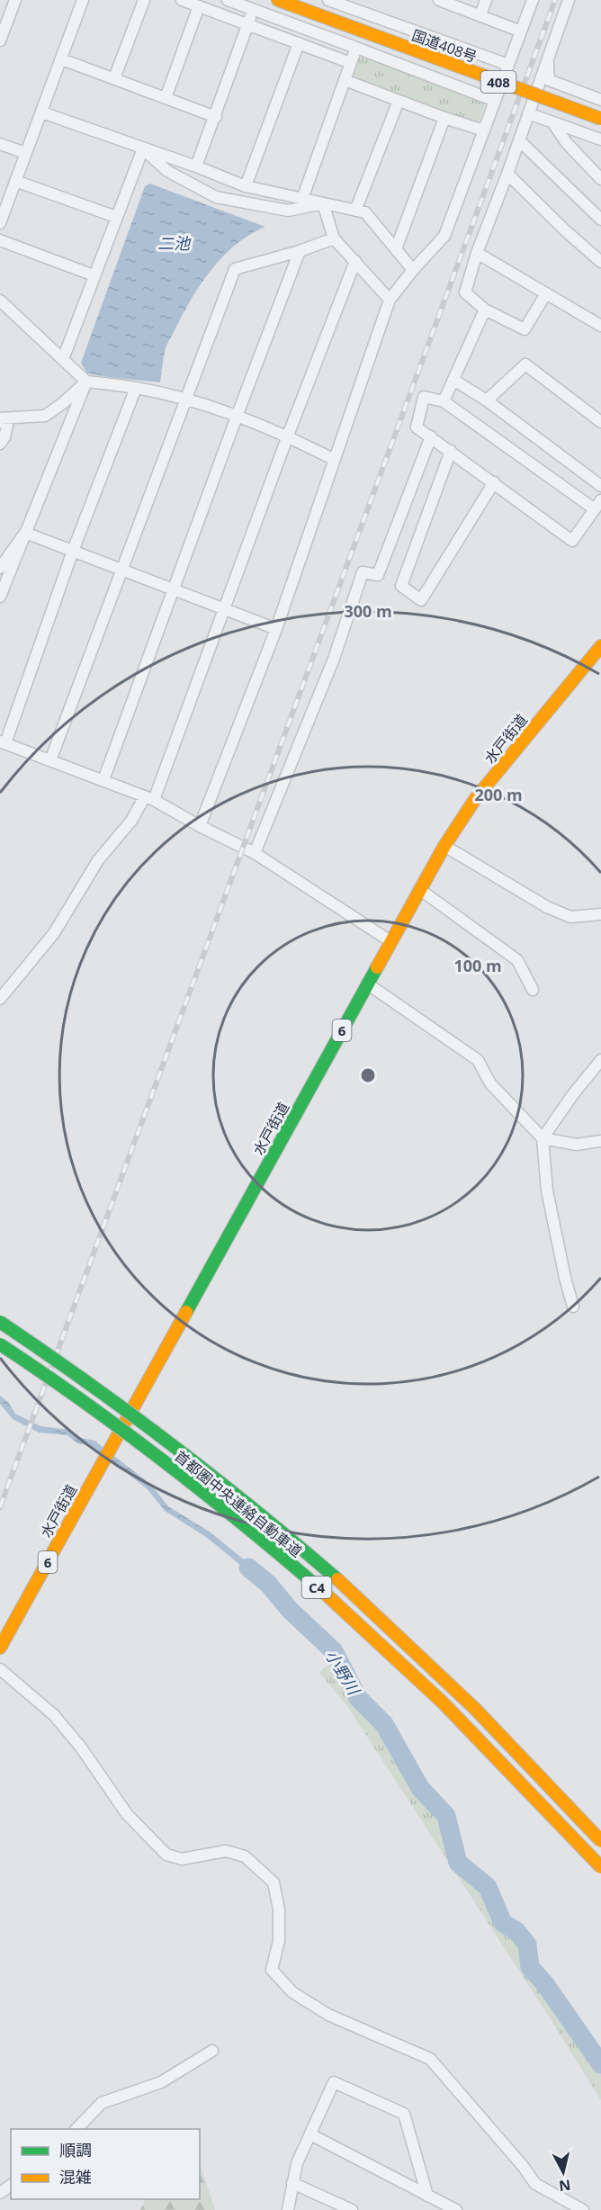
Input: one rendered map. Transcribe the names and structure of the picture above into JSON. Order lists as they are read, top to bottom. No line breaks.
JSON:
{"streets":{"highway":["国道408号","408","水戸街道","6","首都圏中央連絡自動車道","C4"]},"water":["二池","小野川"],"legend":["順調","混雑"],"north":"bottom","rings":["300 m","200 m","100 m"]}
